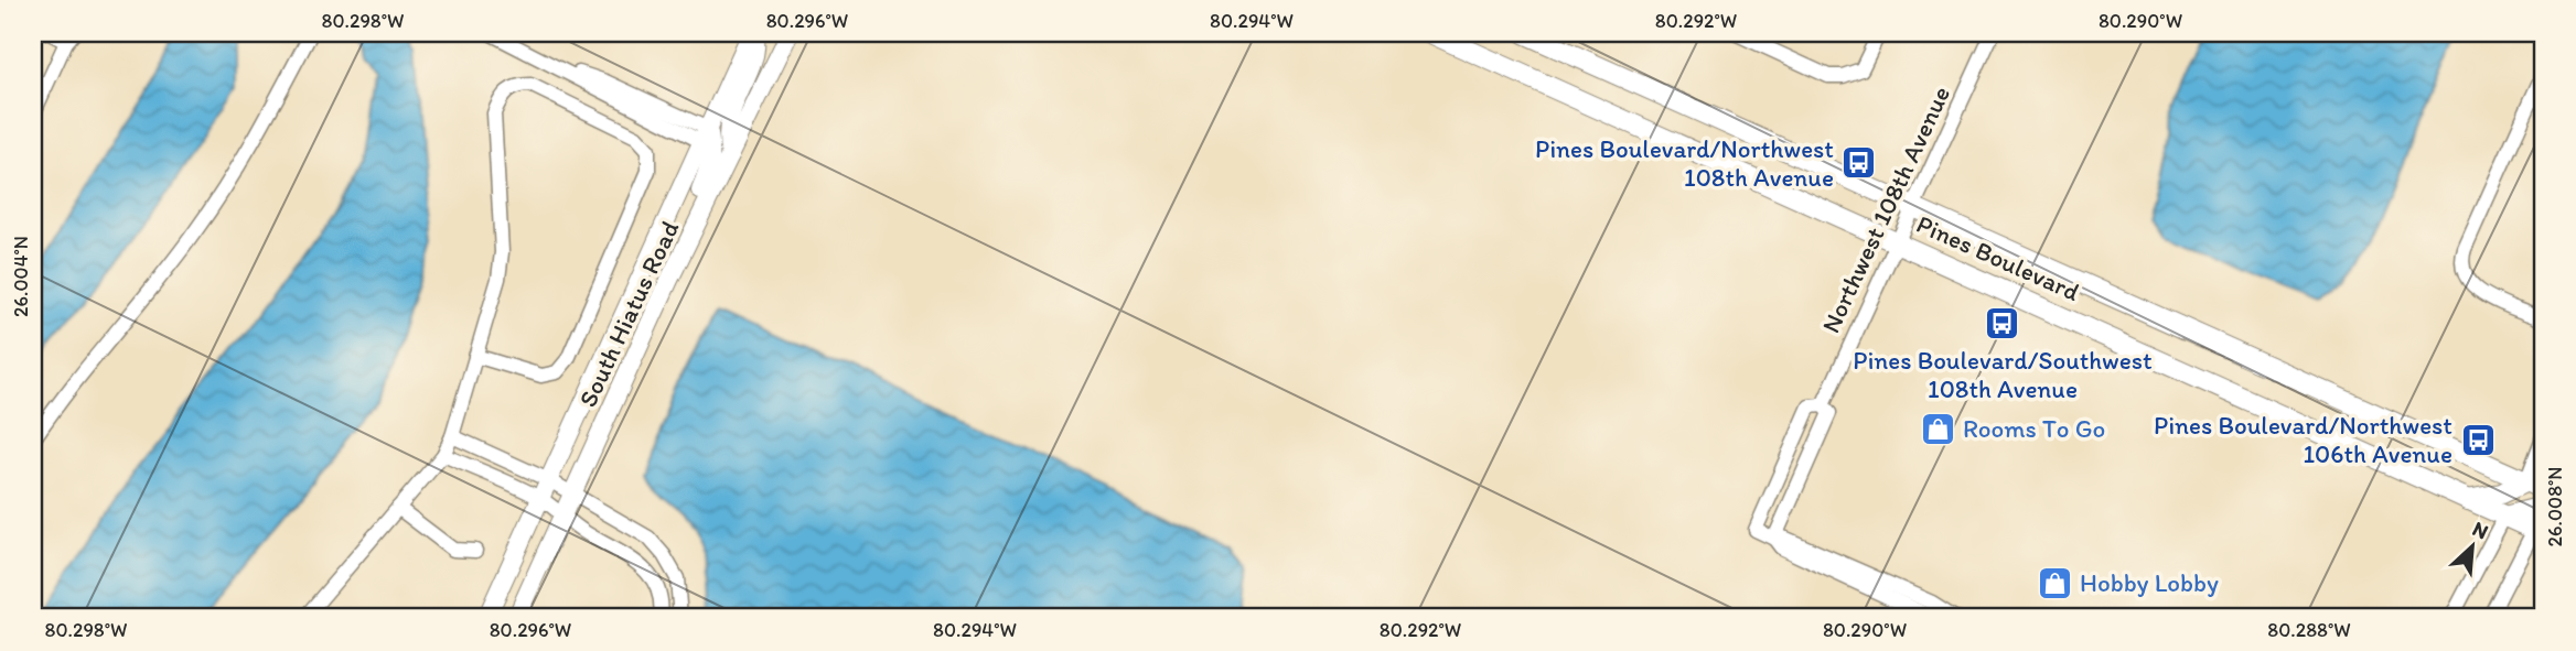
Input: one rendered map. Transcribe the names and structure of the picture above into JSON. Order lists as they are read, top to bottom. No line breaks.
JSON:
{"streets":{"highway":["Pines Boulevard"],"main road":["South Hiatus Road"],"street":["Northwest 108th Avenue"]},"crossings":[["Northwest 108th Avenue","Pines Boulevard"]],"places":{"bus stop":["Pines Boulevard/Northwest 108th Avenue","Pines Boulevard/Southwest 108th Avenue","Pines Boulevard/Northwest 106th Avenue"],"shop":["Rooms To Go","Hobby Lobby"]},"north":"top right","coordinates":["80.298°W","80.296°W","80.294°W","80.292°W","80.290°W","26.004°N","26.008°N","80.288°W"]}
